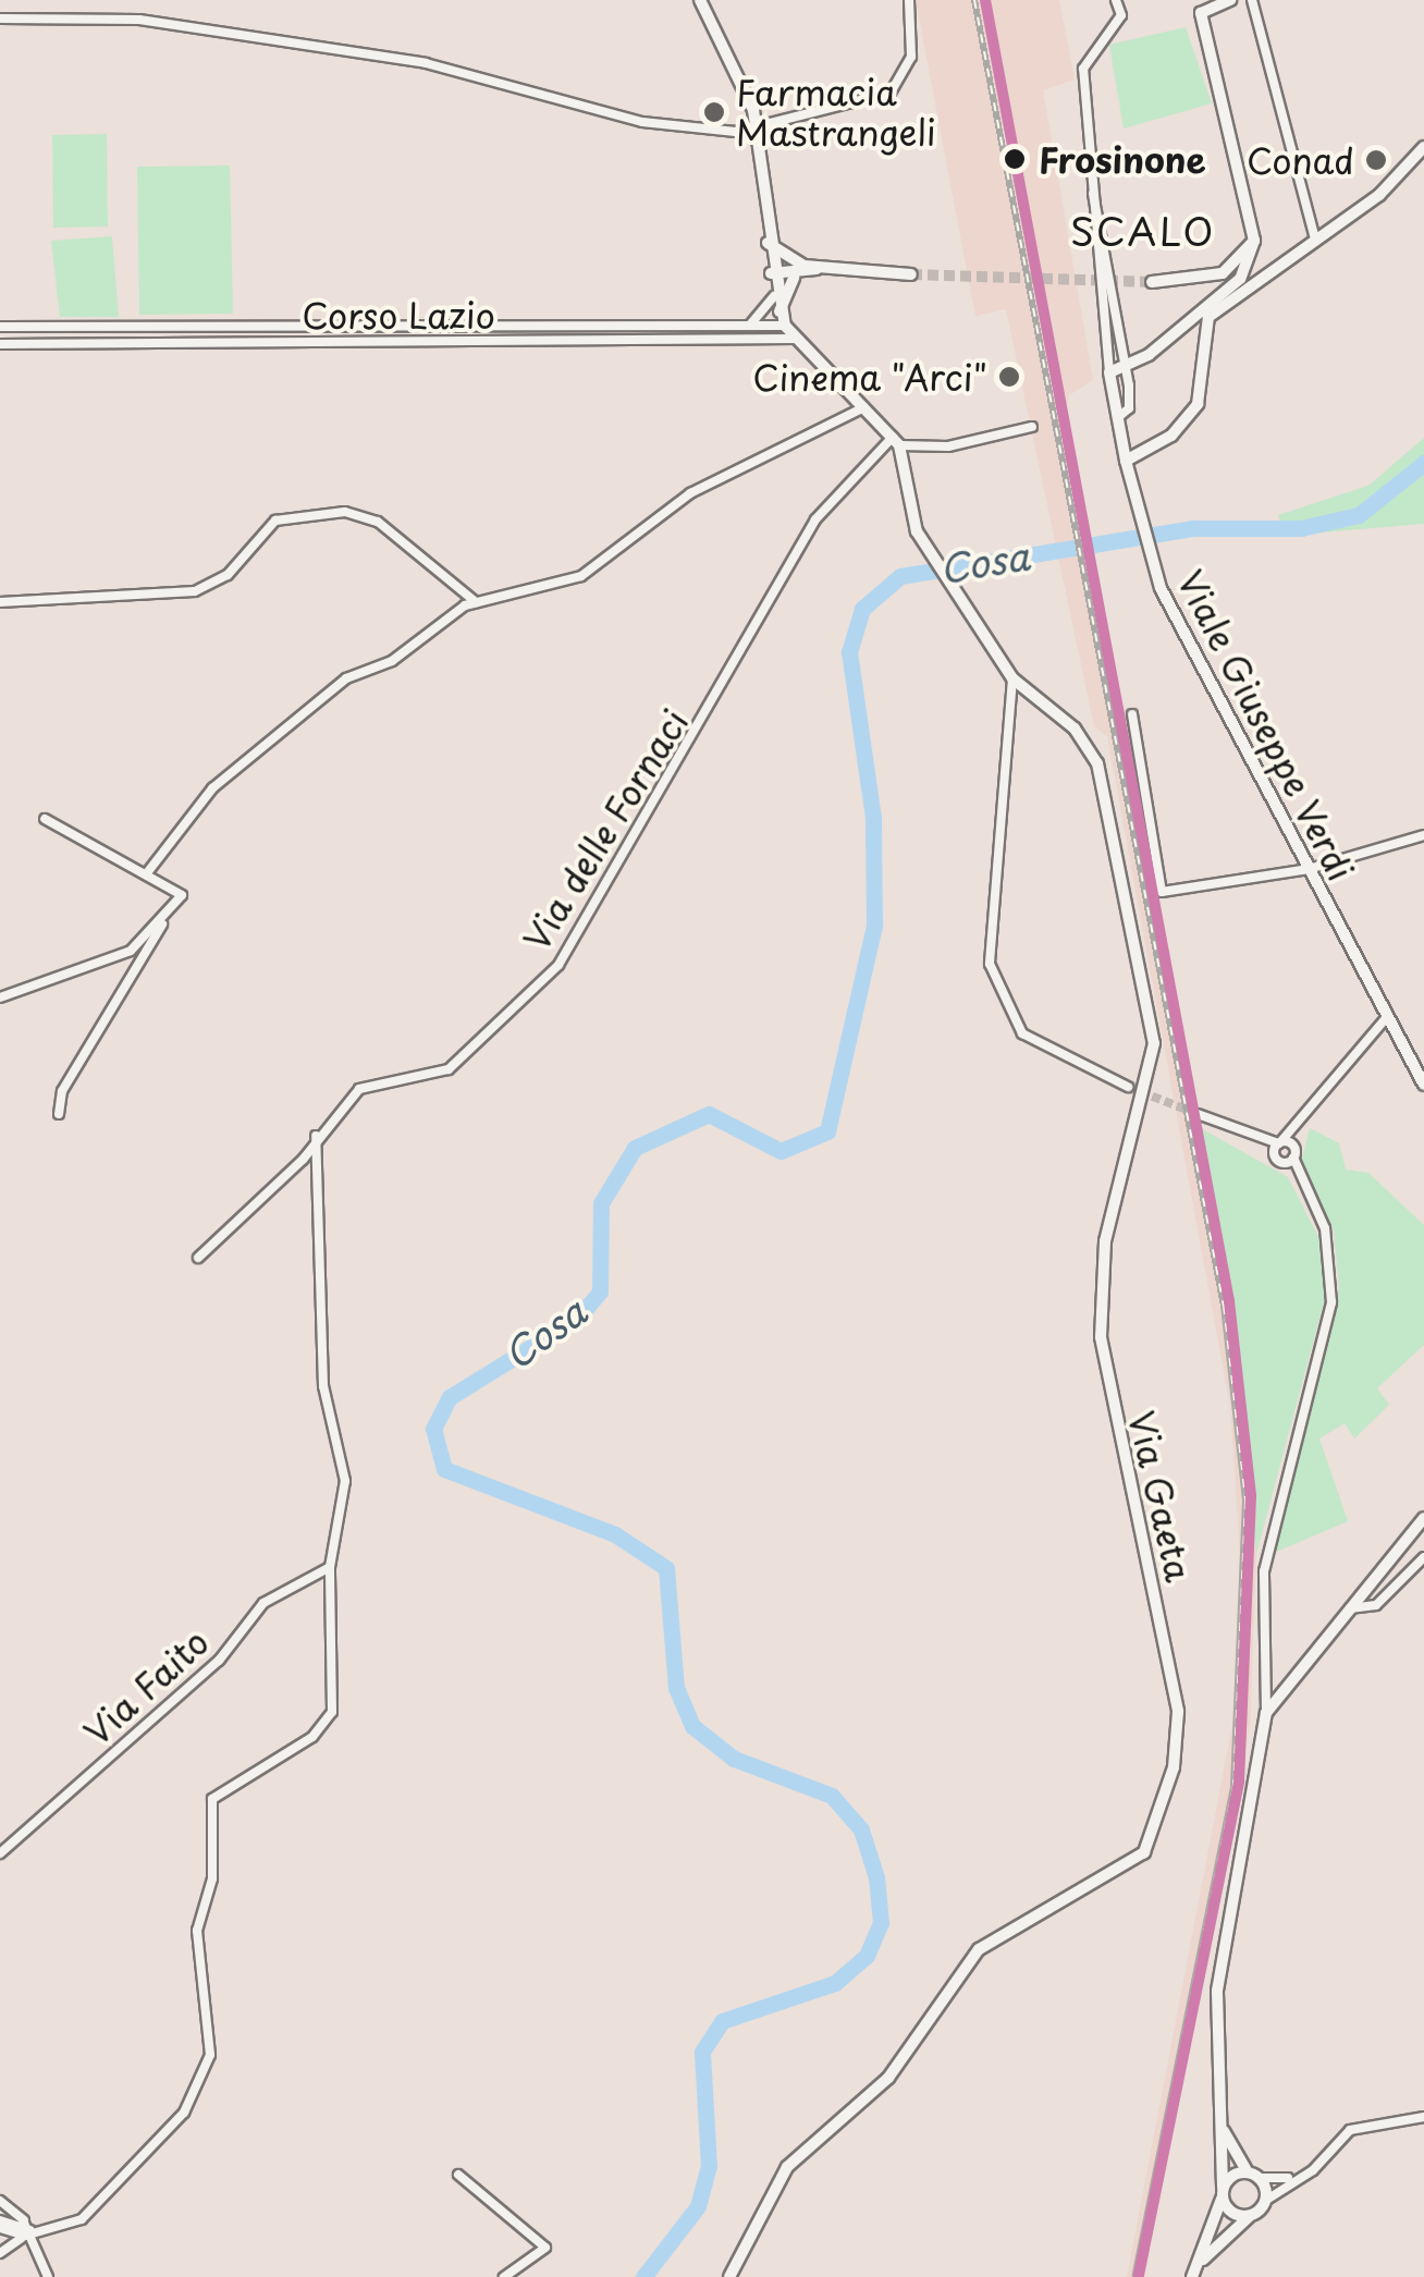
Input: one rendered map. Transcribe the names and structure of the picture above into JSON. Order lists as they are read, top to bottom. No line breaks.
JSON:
{"streets":{"street":["Corso Lazio","Viale Giuseppe Verdi","Via delle Fornaci","Via Gaeta","Via Faito"]},"crossings":[["Via delle Fornaci","Via Gaeta"]],"districts":["SCALO"],"water":["Cosa"],"places":["Farmacia Mastrangeli","Frosinone","Conad","Cinema \"Arci\""]}
